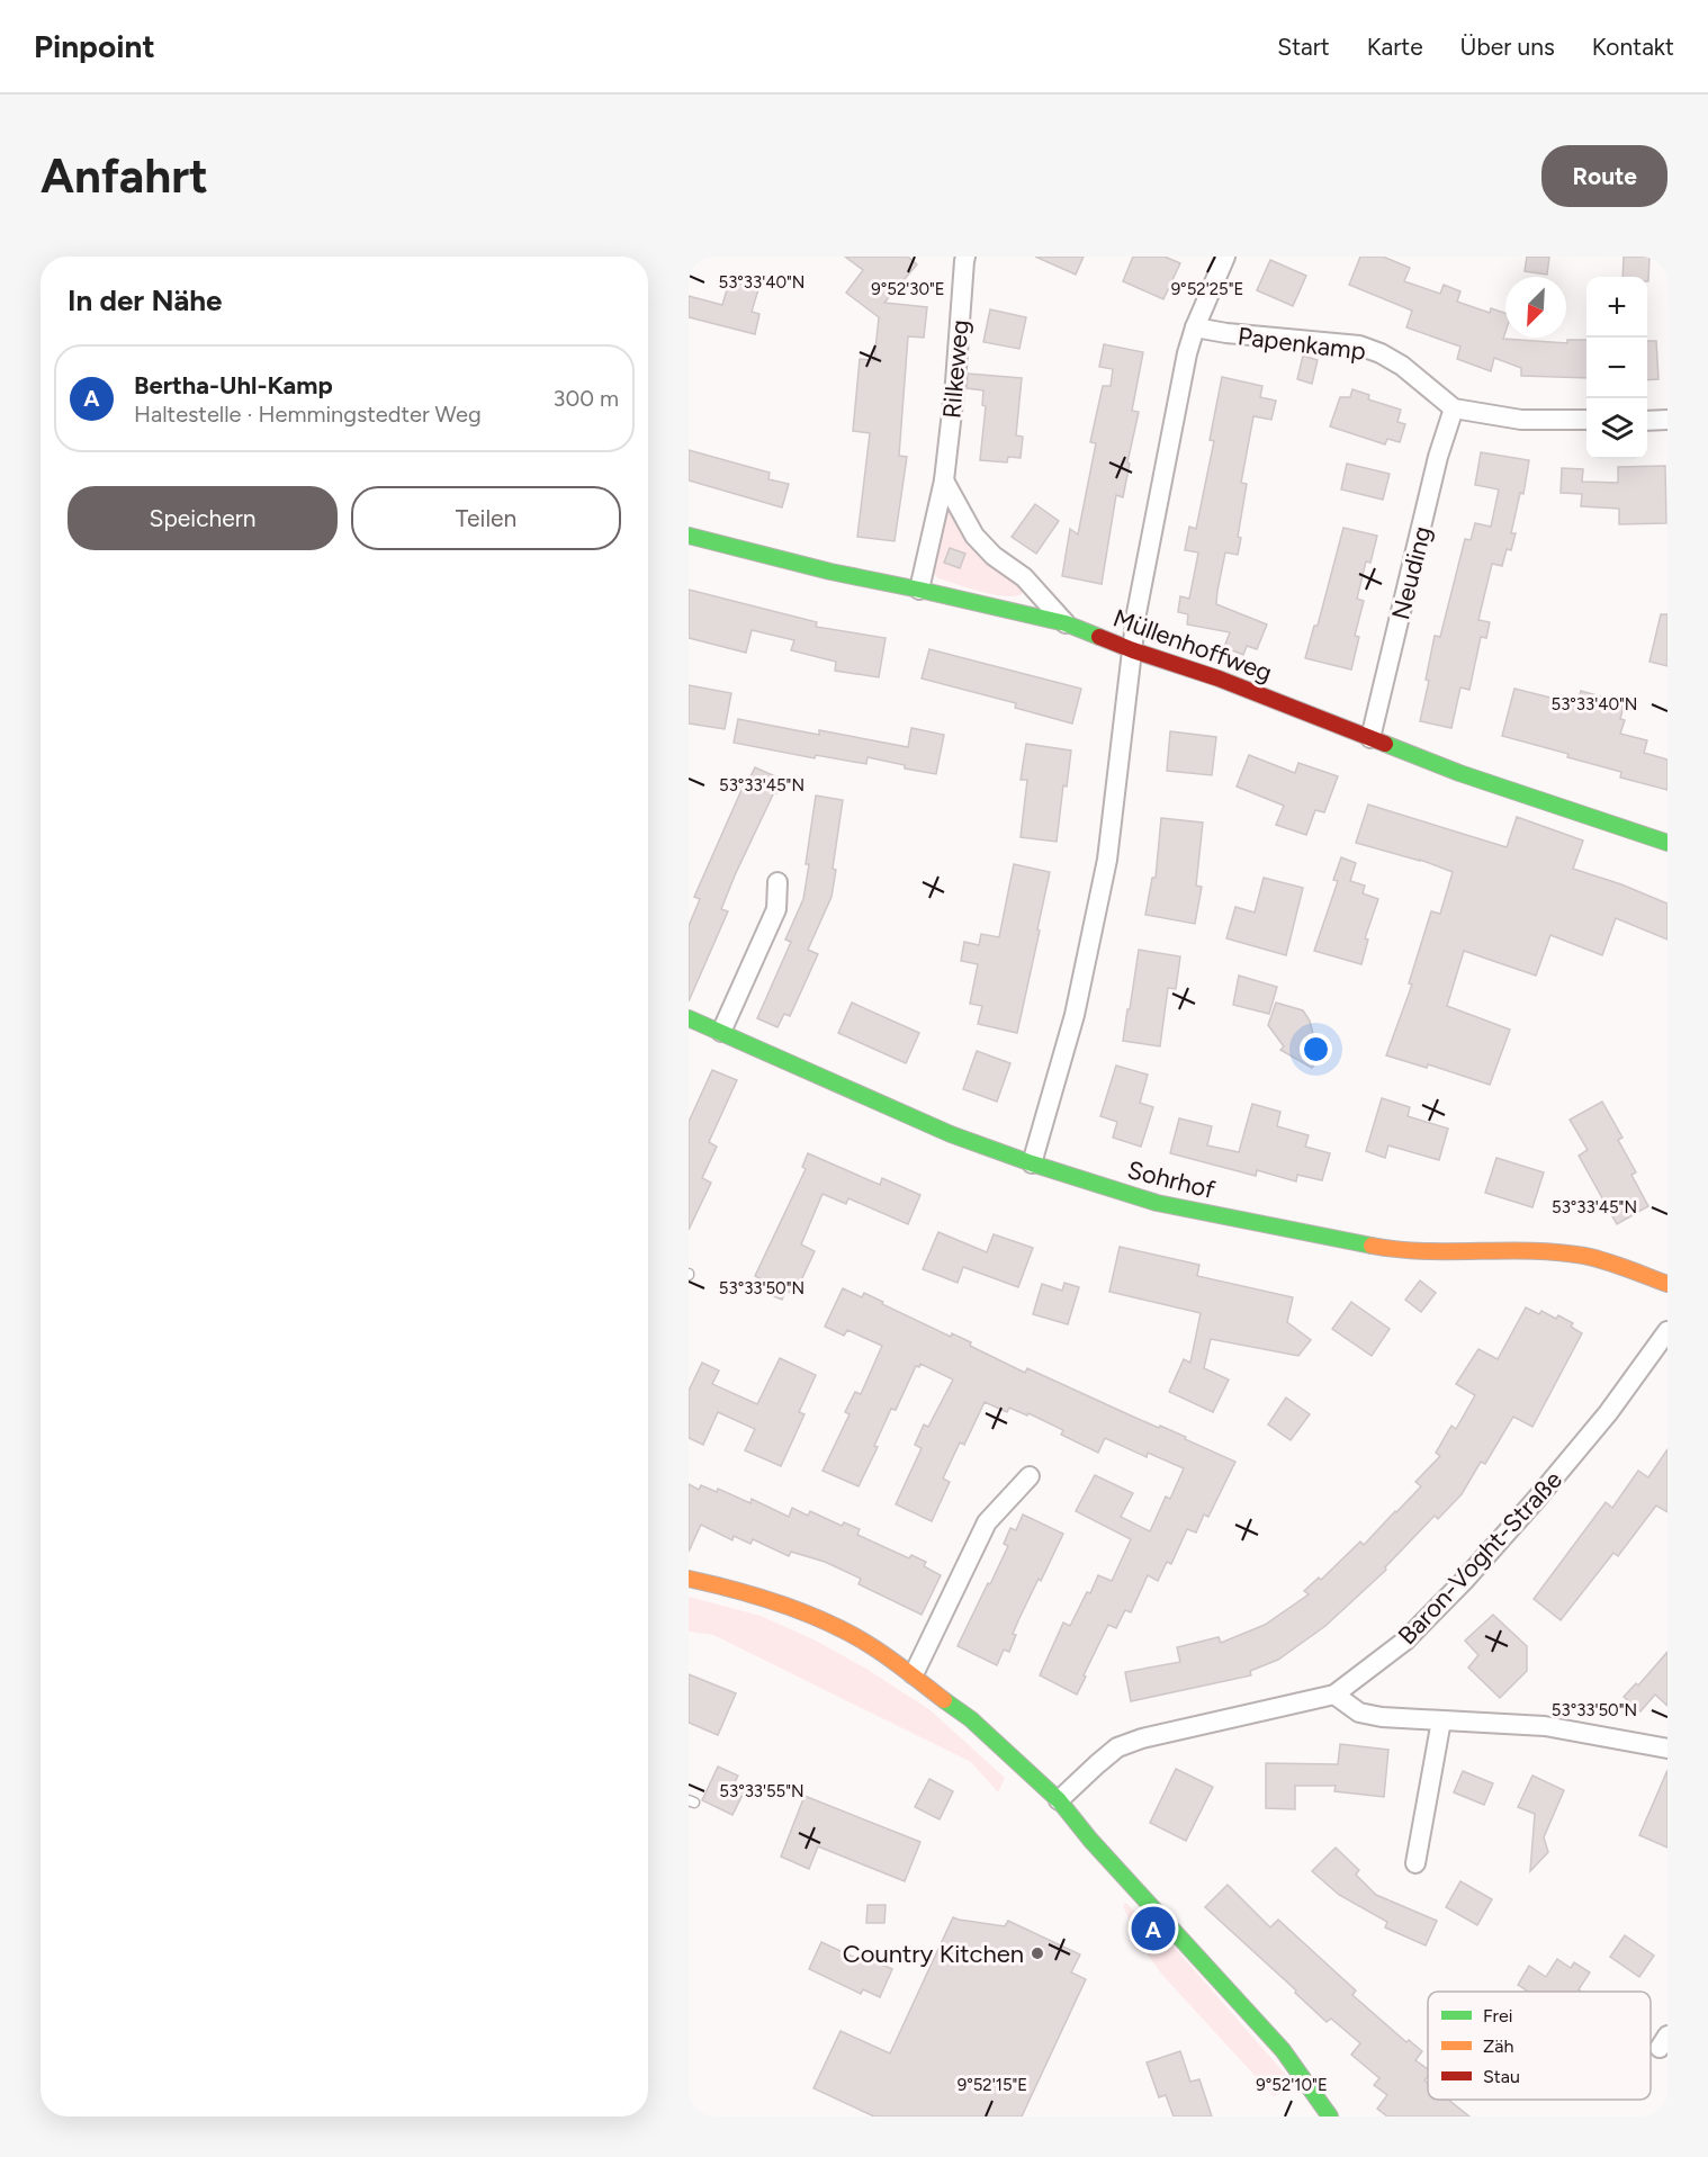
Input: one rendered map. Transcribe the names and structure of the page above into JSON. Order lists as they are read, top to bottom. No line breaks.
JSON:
{"streets":{"street":["Papenkamp","Rilkeweg","Neuding","Müllenhoffweg","Sohrhof","Baron-Voght-Straße"]},"crossings":[["Papenkamp","Neuding"],["Rilkeweg","Müllenhoffweg"],["Neuding","Müllenhoffweg"]],"places":["Country Kitchen"],"legend":["Frei","Zäh","Stau"],"north":"bottom left","page":{"header":"Pinpoint","nav":["Start","Karte","Über uns","Kontakt"],"buttons":["Route",["Speichern","Teilen"]],"title":"Anfahrt","heading":"In der Nähe","map_buttons":["+","−"],"list":[{"mark":"A","name":"Bertha-Uhl-Kamp","note":"Haltestelle · Hemmingstedter Weg","value":"300 m"}],"pins":"A"},"coordinates":["53°33'40\"N","9°52'25\"E","9°52'30\"E","53°33'45\"N","53°33'50\"N","53°33'55\"N","9°52'15\"E","9°52'10\"E"]}
